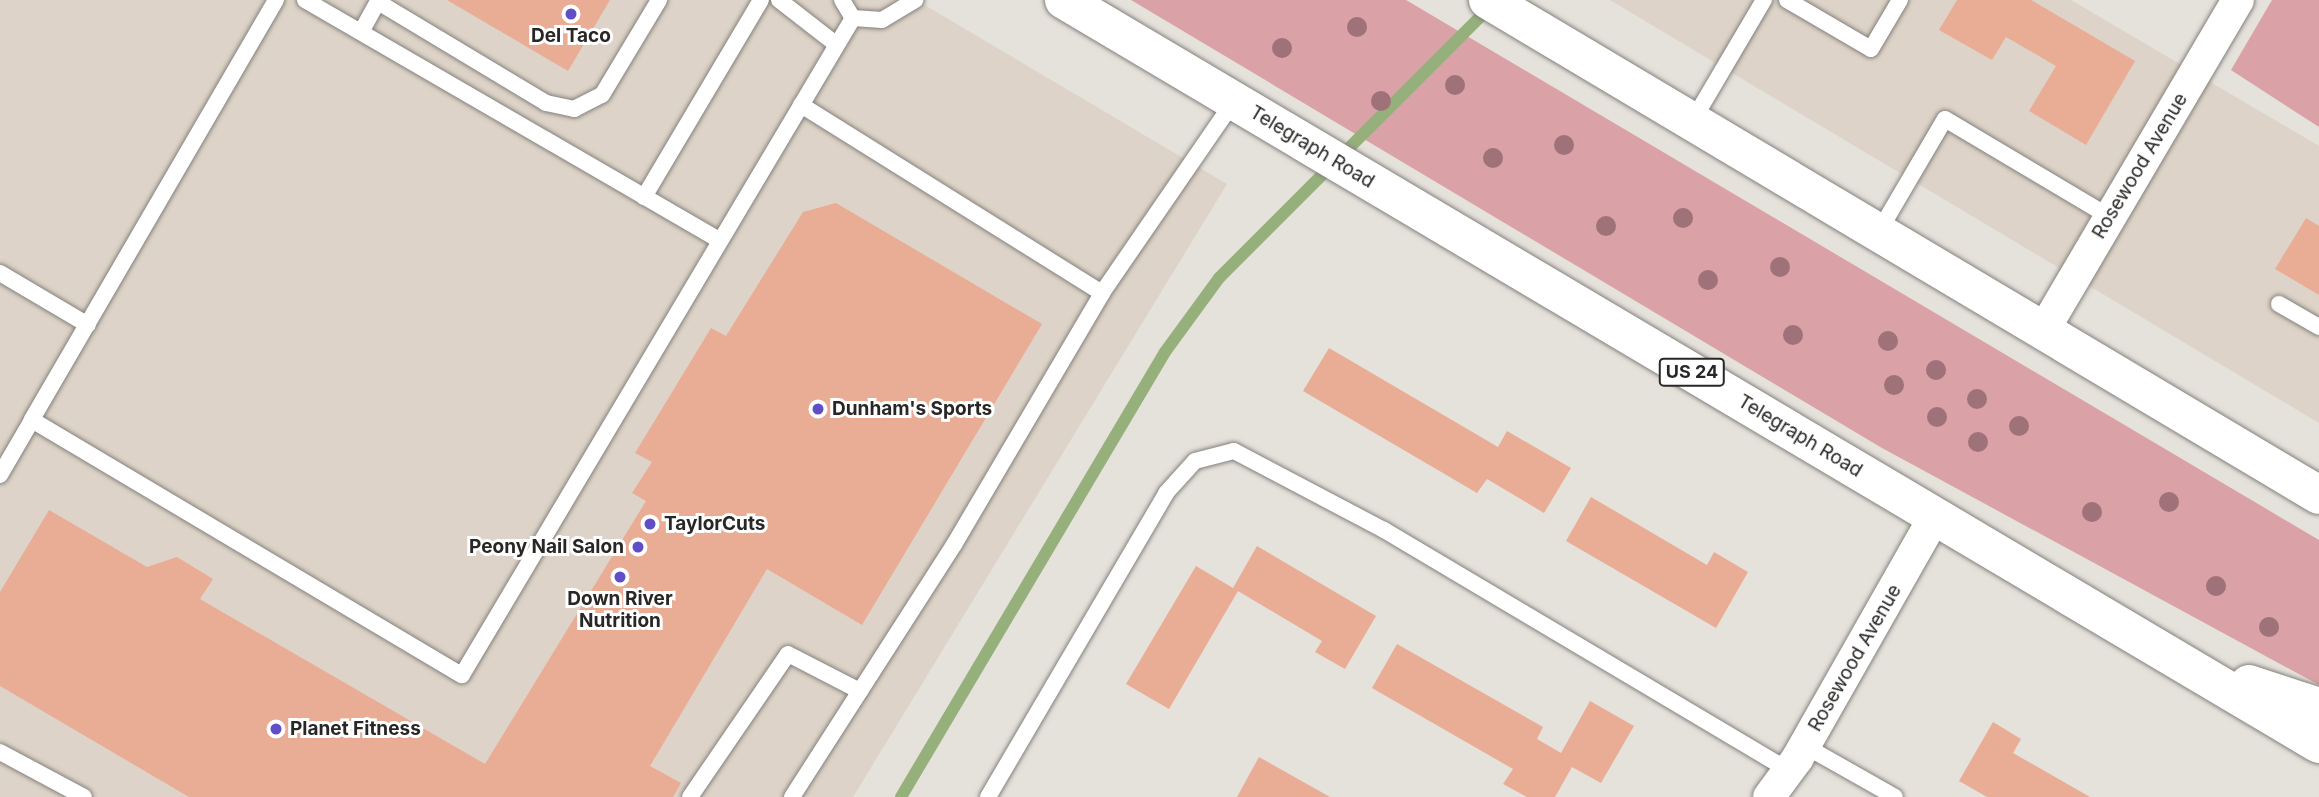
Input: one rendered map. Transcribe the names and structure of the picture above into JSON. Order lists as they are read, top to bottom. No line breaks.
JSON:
{"streets":{"main road":["Telegraph Road","US 24"],"street":["Rosewood Avenue"]},"crossings":[["Telegraph Road","Rosewood Avenue"]],"places":["Del Taco","Dunham's Sports","TaylorCuts","Peony Nail Salon","Down River Nutrition","Planet Fitness"]}
